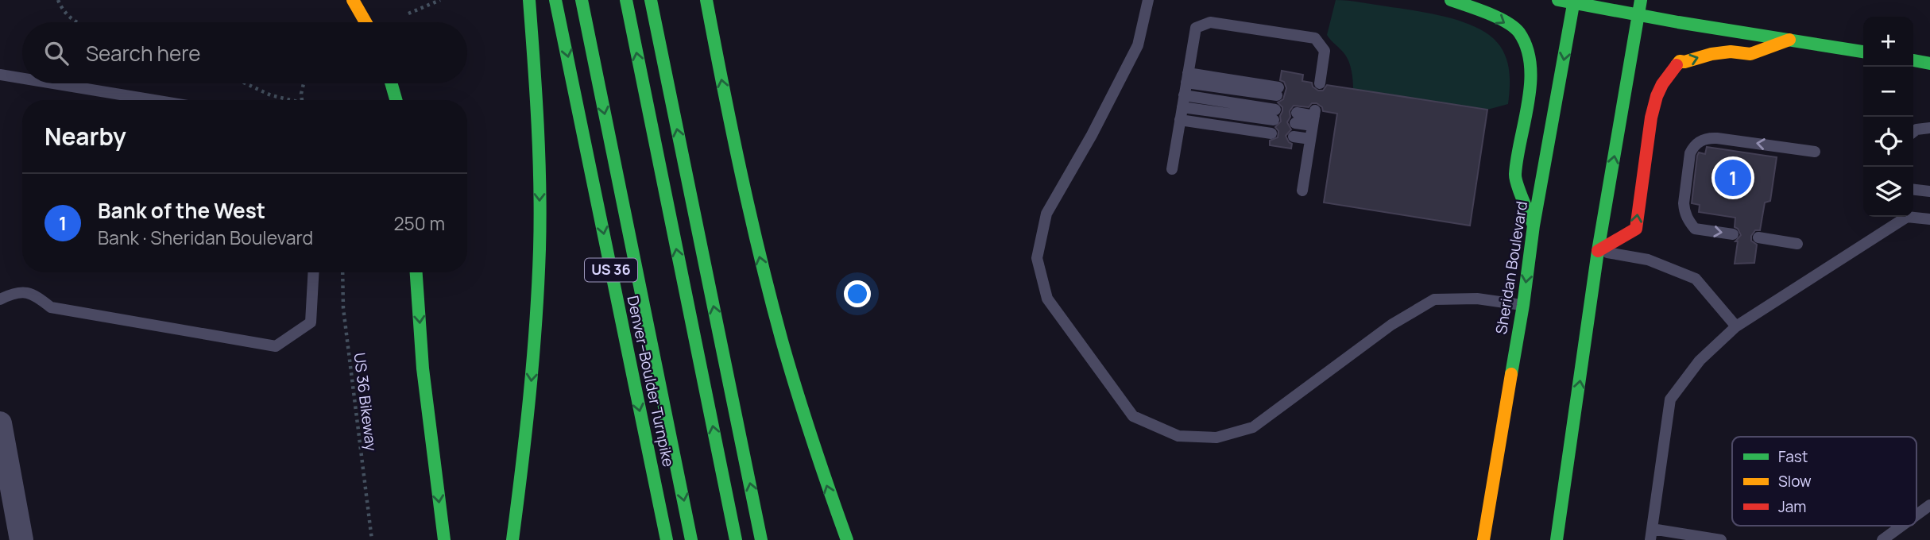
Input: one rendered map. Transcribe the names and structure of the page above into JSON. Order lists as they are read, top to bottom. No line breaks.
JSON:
{"streets":{"main road":["Sheridan Boulevard","US 36","Denver–Boulder Turnpike"],"path":["US 36 Bikeway"]},"legend":["Fast","Slow","Jam"],"page":{"map_buttons":["+","−"],"search":"Search here","heading":"Nearby","pins":"1","list":[{"mark":"1","name":"Bank of the West","note":"Bank · Sheridan Boulevard","value":"250 m"}]}}
